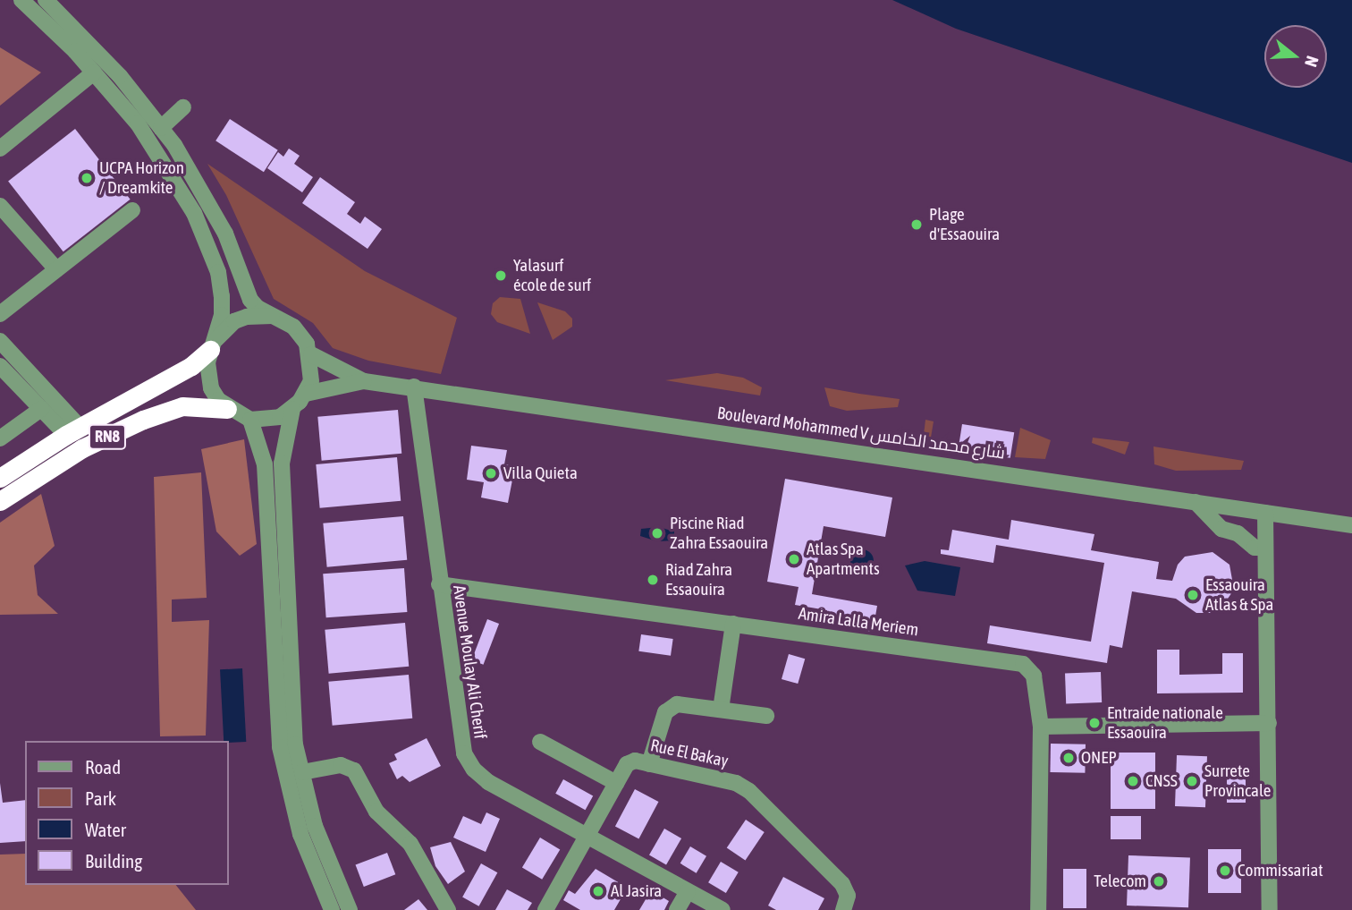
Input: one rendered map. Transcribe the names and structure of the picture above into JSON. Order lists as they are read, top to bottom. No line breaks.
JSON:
{"streets":{"highway":["RN8"],"street":["Boulevard Mohammed V شارع محمد الخامس","Amira Lalla Meriem","Avenue Moulay Ali Cherif","Rue El Bakay"]},"crossings":[["Boulevard Mohammed V شارع محمد الخامس","Avenue Moulay Ali Cherif"],["Amira Lalla Meriem","Avenue Moulay Ali Cherif"],["Avenue Moulay Ali Cherif","Rue El Bakay"]],"places":["UCPA Horizon / Dreamkite","Plage d'Essaouira","Yalasurf école de surf","Villa Quieta","Piscine Riad Zahra Essaouira","Atlas Spa Apartments","Riad Zahra Essaouira","Essaouira Atlas & Spa","Entraide nationale Essaouira","ONEP","CNSS","Surrete Provincale","Commissariat","Telecom","Al Jasira"],"legend":["Road","Park","Water","Building"],"north":"right"}
